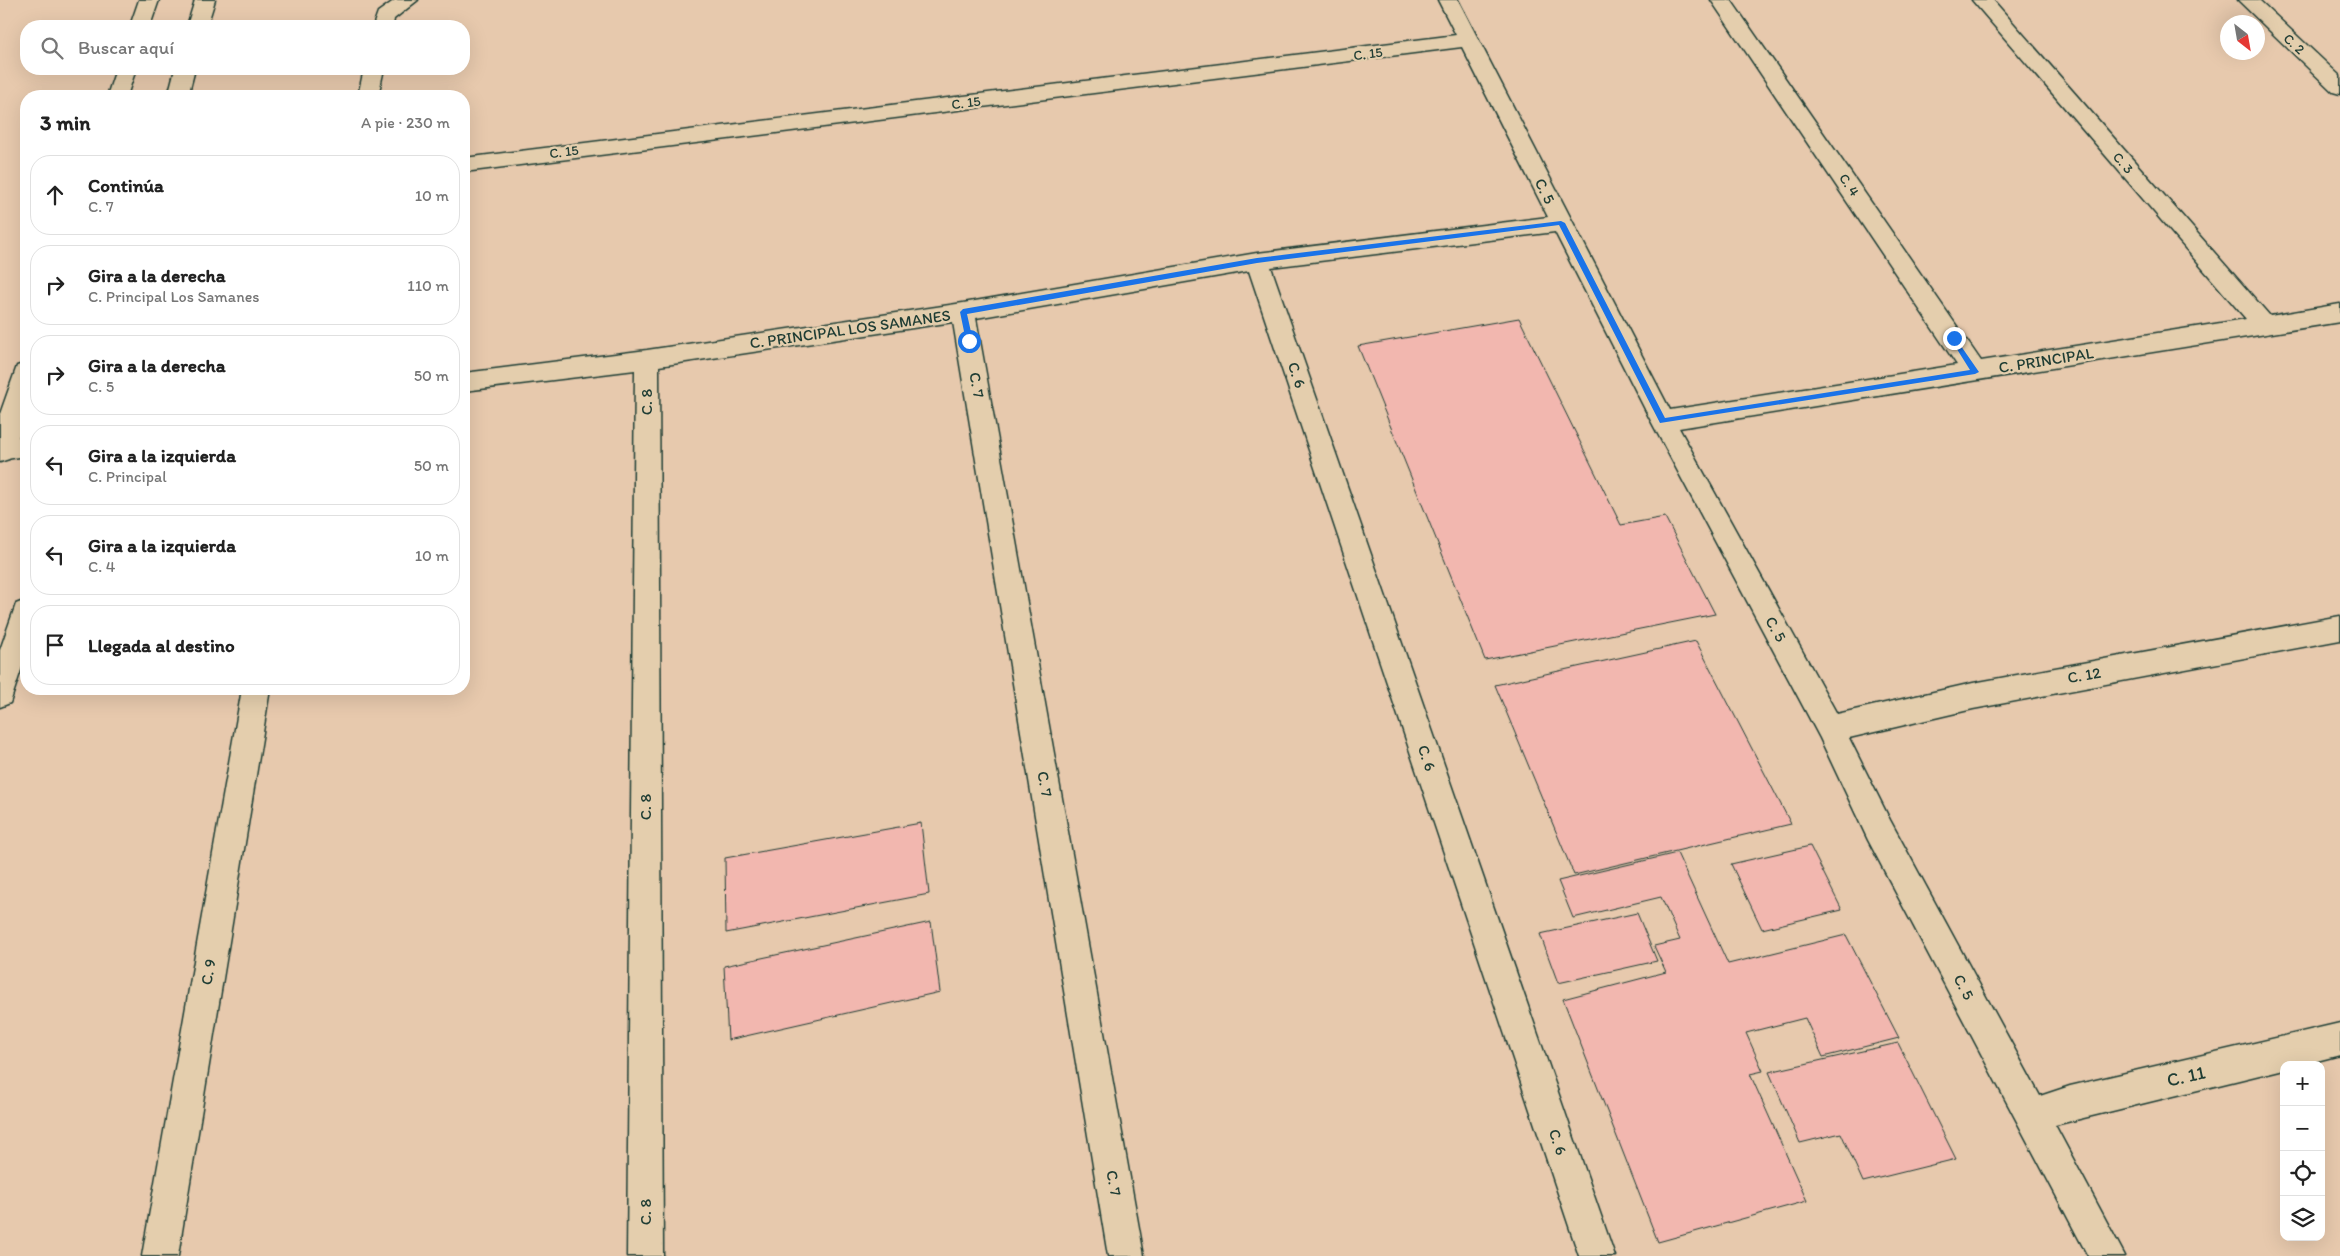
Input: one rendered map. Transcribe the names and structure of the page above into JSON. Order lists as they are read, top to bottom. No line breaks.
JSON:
{"streets":{"street":["C. 2","C. 15","C. 3","C. 4","C. 5","C. PRINCIPAL LOS SAMANES","C. PRINCIPAL","C. 6","C. 7","C. 8","C. 12","C. 9","C. 11"]},"crossings":[["C. 15","C. 5"],["C. 3","C. PRINCIPAL"],["C. 4","C. PRINCIPAL"],["C. 5","C. PRINCIPAL LOS SAMANES"],["C. 5","C. PRINCIPAL"],["C. 5","C. 12"],["C. 5","C. 11"],["C. PRINCIPAL LOS SAMANES","C. 6"],["C. PRINCIPAL LOS SAMANES","C. 7"],["C. PRINCIPAL LOS SAMANES","C. 8"]],"north":"bottom right","page":{"search":"Buscar aquí","heading":["3 min","A pie · 230 m"],"list":[["Continúa","C. 7","10 m"],["Gira a la derecha","C. Principal Los Samanes","110 m"],["Gira a la derecha","C. 5","50 m"],["Gira a la izquierda","C. Principal","50 m"],["Gira a la izquierda","C. 4","10 m"],"Llegada al destino"],"map_buttons":["+","−"]}}
